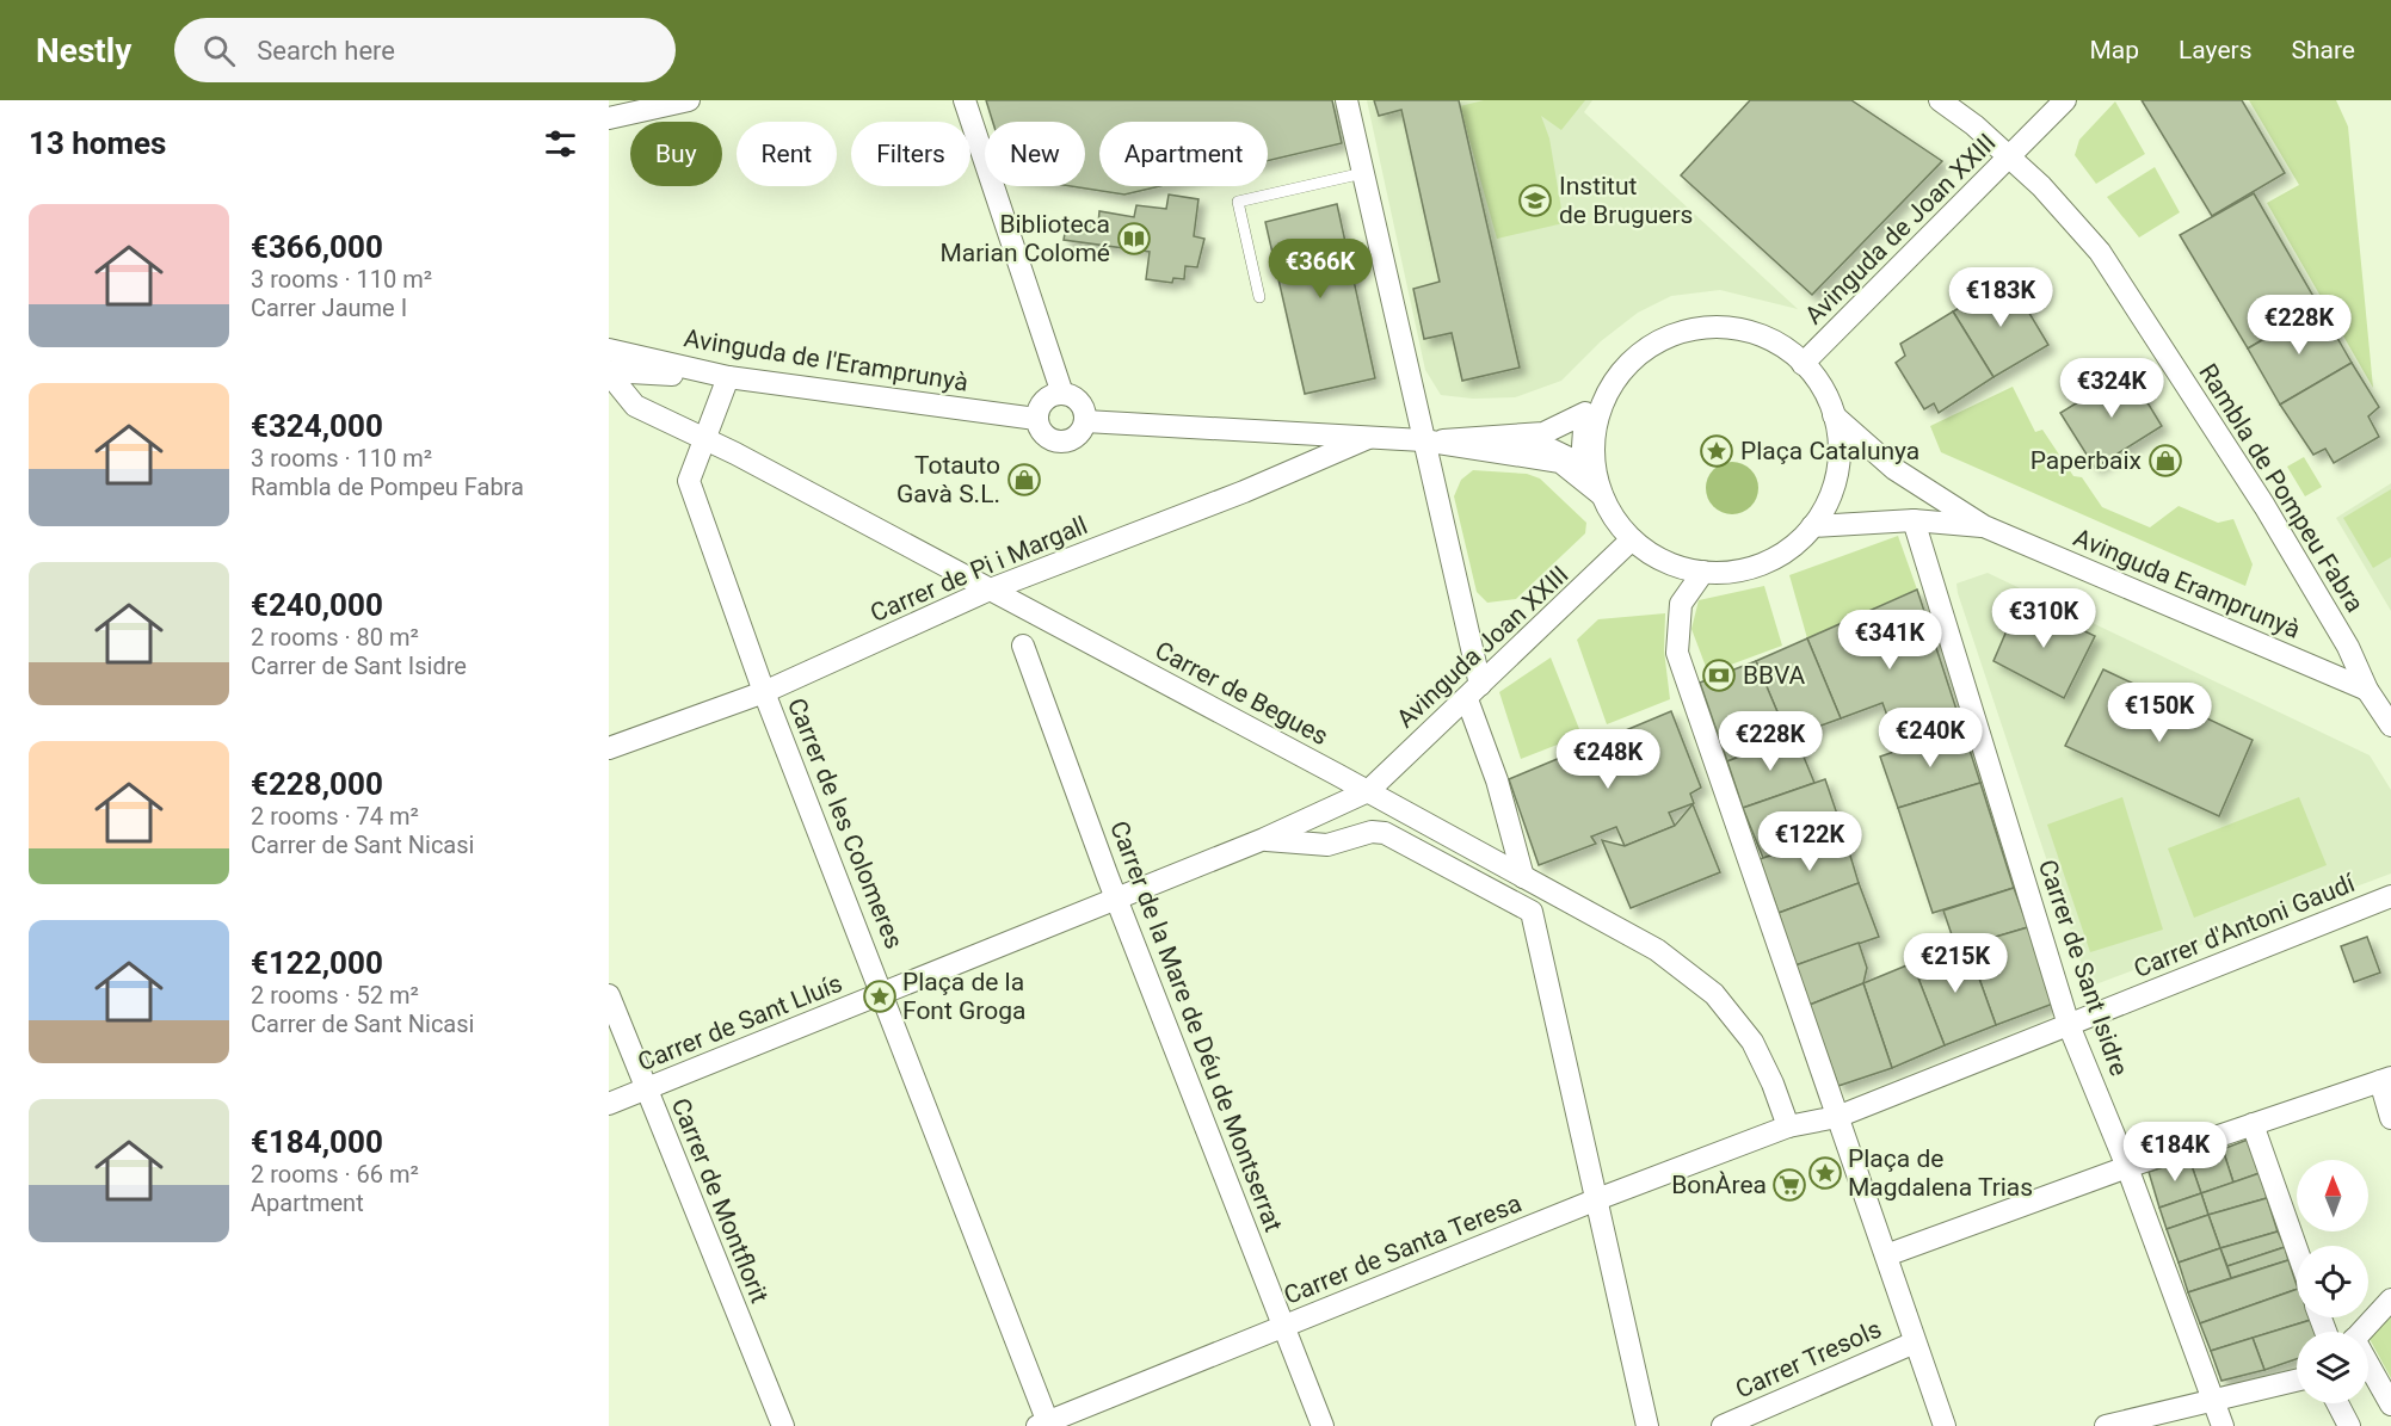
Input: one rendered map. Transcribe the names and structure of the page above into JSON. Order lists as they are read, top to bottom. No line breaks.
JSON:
{"streets":{"street":["Avinguda de Joan XXIII","Avinguda de l'Eramprunyà","Rambla de Pompeu Fabra","Carrer de Pi i Margall","Avinguda Eramprunyà","Avinguda Joan XXIII","Carrer de Begues","Carrer de les Colomeres","Carrer d'Antoni Gaudí","Carrer de Sant Isidre","Carrer de Sant Lluís","Carrer de la Mare de Déu de Montserrat","Carrer de Montflorit","Carrer de Santa Teresa","Carrer Tresols"]},"crossings":[["Avinguda de Joan XXIII","Rambla de Pompeu Fabra"],["Avinguda de Joan XXIII","Avinguda Joan XXIII"],["Avinguda de l'Eramprunyà","Carrer de les Colomeres"],["Rambla de Pompeu Fabra","Avinguda Eramprunyà"],["Carrer de Pi i Margall","Carrer de Begues"],["Carrer de Pi i Margall","Carrer de les Colomeres"],["Avinguda Joan XXIII","Carrer de Begues"],["Avinguda Joan XXIII","Carrer de Sant Lluís"],["Carrer de Begues","Carrer de les Colomeres"],["Carrer de Begues","Carrer de Sant Lluís"],["Carrer de Begues","Carrer de Santa Teresa"],["Carrer de les Colomeres","Carrer de Sant Lluís"],["Carrer de les Colomeres","Carrer de Santa Teresa"],["Carrer d'Antoni Gaudí","Carrer de Sant Isidre"],["Carrer de Sant Lluís","Carrer de la Mare de Déu de Montserrat"],["Carrer de Sant Lluís","Carrer de Montflorit"],["Carrer de la Mare de Déu de Montserrat","Carrer de Santa Teresa"]],"places":{"school or university":["Institut de Bruguers"],"library":["Biblioteca Marian Colomé"],"place":["Plaça Catalunya","Plaça de la Font Groga","Plaça de Magdalena Trias"],"shop":["Paperbaix","Totauto Gavà S.L."],"bank":["BBVA"],"supermarket":["BonÀrea"]},"north":"top","page":{"header":"Nestly","search":"Search here","nav":["Map","Layers","Share"],"heading":"13 homes","chip":["Buy","Rent","Filters","New","Apartment"],"list":[{"name":"€366,000","note":"3 rooms · 110 m² · Carrer Jaume I"},{"name":"€324,000","note":"3 rooms · 110 m² · Rambla de Pompeu Fabra"},{"name":"€240,000","note":"2 rooms · 80 m² · Carrer de Sant Isidre"},{"name":"€228,000","note":"2 rooms · 74 m² · Carrer de Sant Nicasi"},{"name":"€122,000","note":"2 rooms · 52 m² · Carrer de Sant Nicasi"},{"name":"€184,000","note":"2 rooms · 66 m² · Apartment"}],"price":["€366K","€183K","€228K","€324K","€310K","€341K","€150K","€240K","€228K","€248K","€122K","€215K","€184K"]}}
